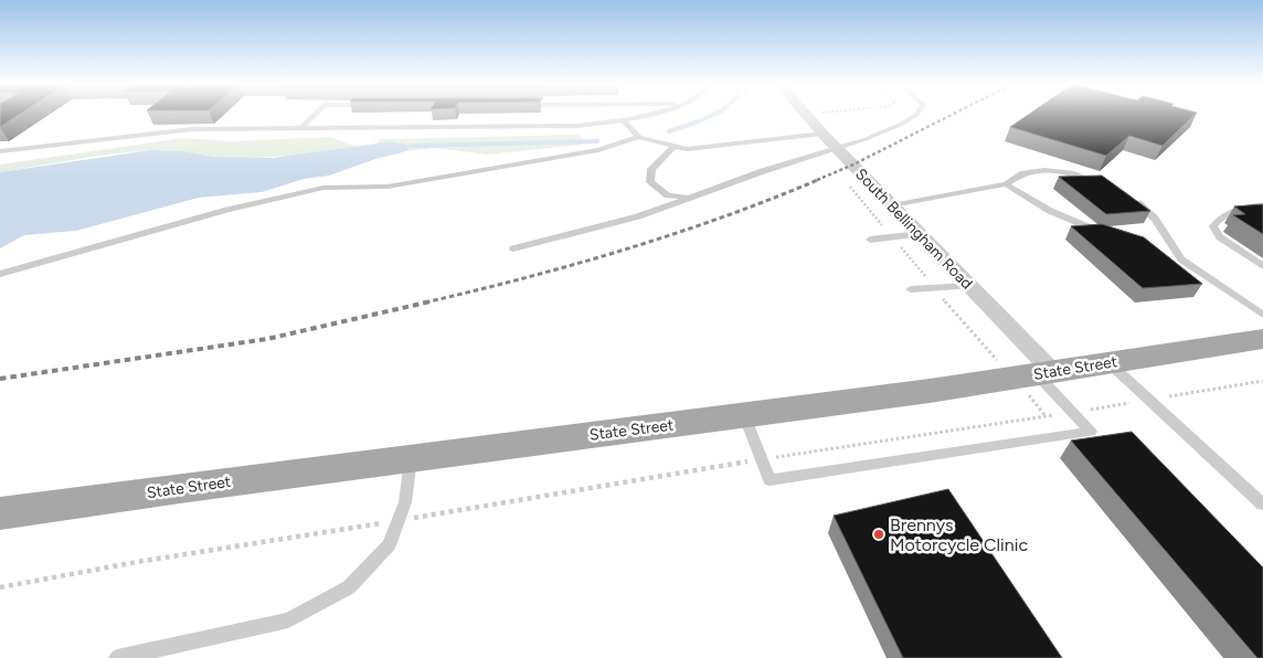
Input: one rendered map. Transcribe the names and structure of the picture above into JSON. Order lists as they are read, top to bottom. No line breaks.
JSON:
{"streets":{"main road":["State Street"],"street":["South Bellingham Road"]},"crossings":[["South Bellingham Road","State Street"]],"places":["Brennys Motorcycle Clinic"]}
